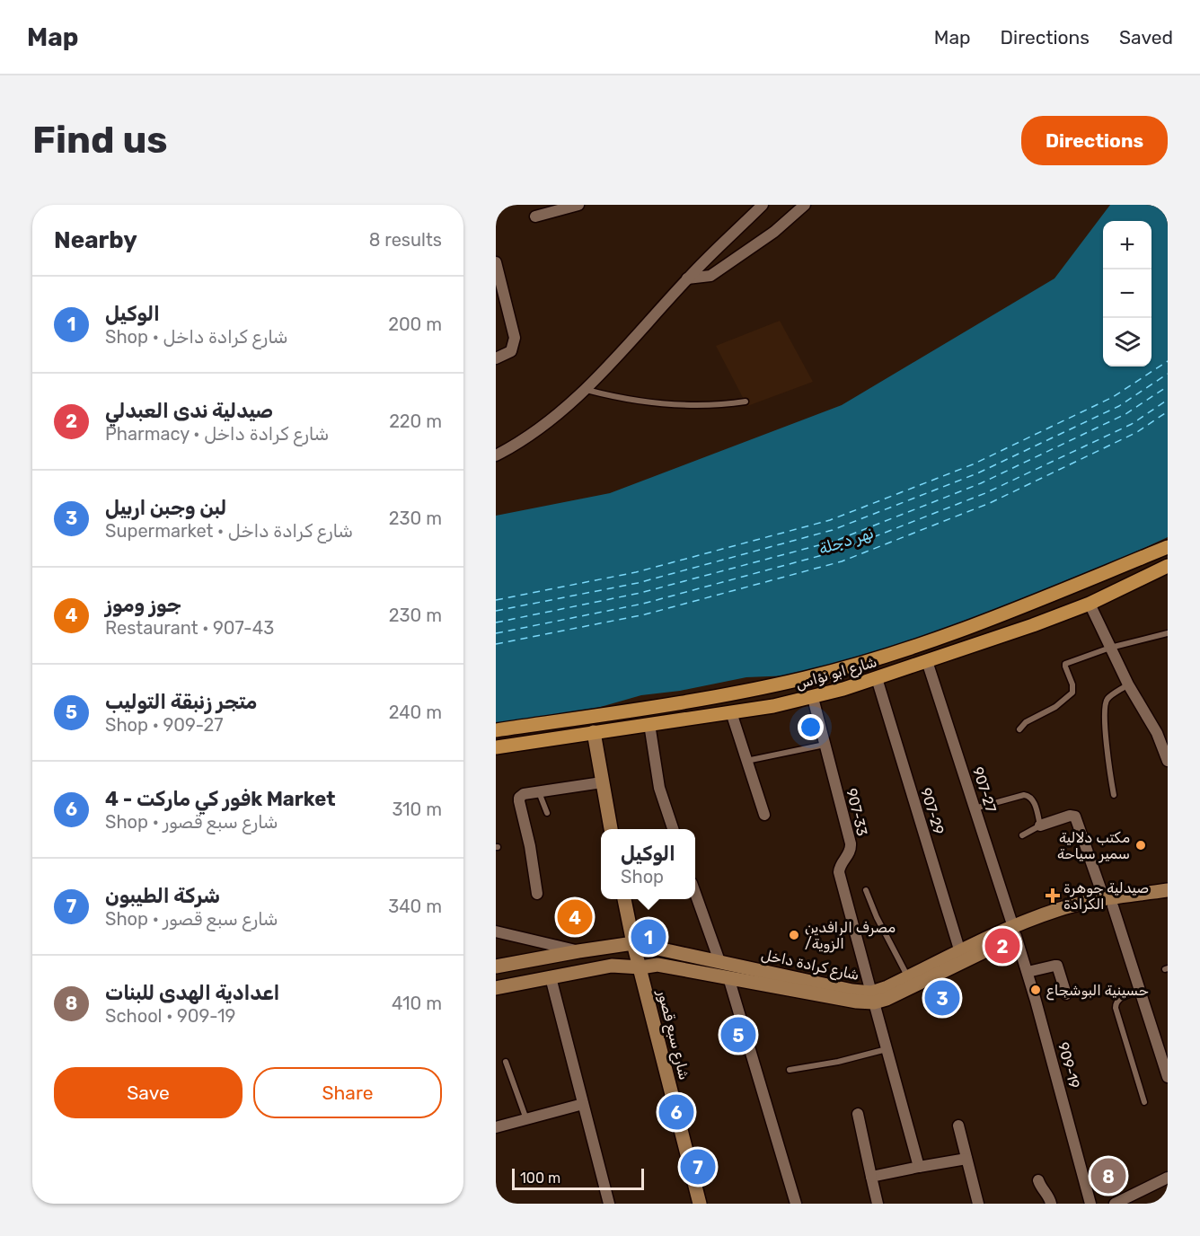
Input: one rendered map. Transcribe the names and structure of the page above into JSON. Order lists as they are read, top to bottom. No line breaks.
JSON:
{"streets":{"main road":["شارع ابو نؤاس","شارع كرادة داخل","شارع سبع قصور"],"street":["907-27","907-29","907-33","909-19"]},"crossings":[["شارع ابو نؤاس","907-27"],["شارع ابو نؤاس","907-29"],["شارع ابو نؤاس","907-33"],["907-27","شارع كرادة داخل"],["907-27","909-19"],["907-29","شارع كرادة داخل"],["907-33","شارع كرادة داخل"],["شارع كرادة داخل","شارع سبع قصور"],["شارع كرادة داخل","909-19"]],"water":["نهر دجلة"],"places":{"other":["مكتب دلالية سمير سياحة","مصرف الرافدين /الزوية","حسينية البوشجاع"],"health":["صيدلية جوهرة الكرادة"]},"scale_bar":"100 m","page":{"header":"Map","nav":["Map","Directions","Saved"],"buttons":["Directions",["Save","Share"]],"title":"Find us","heading":["Nearby","8 results"],"map_buttons":["+","−"],"list":[{"mark":"1","name":"الوكيل","note":"Shop · شارع كرادة داخل","value":"200 m"},{"mark":"2","name":"صيدلية ندى العبدلي","note":"Pharmacy · شارع كرادة داخل","value":"220 m"},{"mark":"3","name":"لبن وجبن اربيل","note":"Supermarket · شارع كرادة داخل","value":"230 m"},{"mark":"4","name":"جوز وموز","note":"Restaurant · 907-43","value":"230 m"},{"mark":"5","name":"متجر زنبقة التوليب","note":"Shop · 909-27","value":"240 m"},{"mark":"6","name":"فور كي ماركت - 4k Market","note":"Shop · شارع سبع قصور","value":"310 m"},{"mark":"7","name":"شركة الطيبون","note":"Shop · شارع سبع قصور","value":"340 m"},{"mark":"8","name":"اعدادية الهدى للبنات","note":"School · 909-19","value":"410 m"}],"popup":["الوكيل","Shop"],"pins":["4","1","2","3","5","6","7","8"],"scale":"100 m"}}
